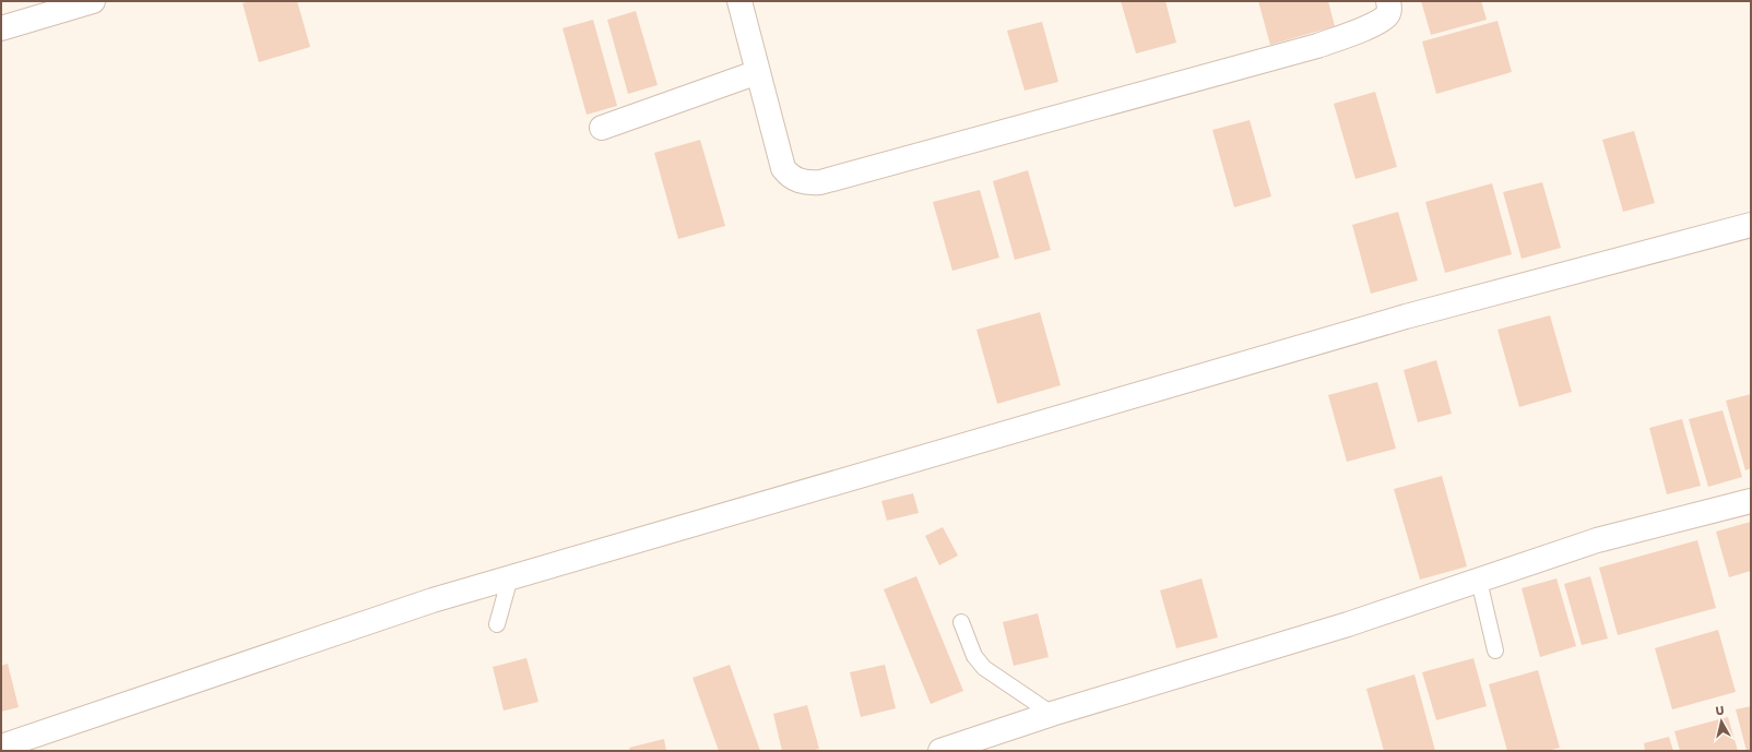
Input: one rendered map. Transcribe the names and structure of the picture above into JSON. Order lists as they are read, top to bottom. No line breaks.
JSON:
{"north":"top"}
